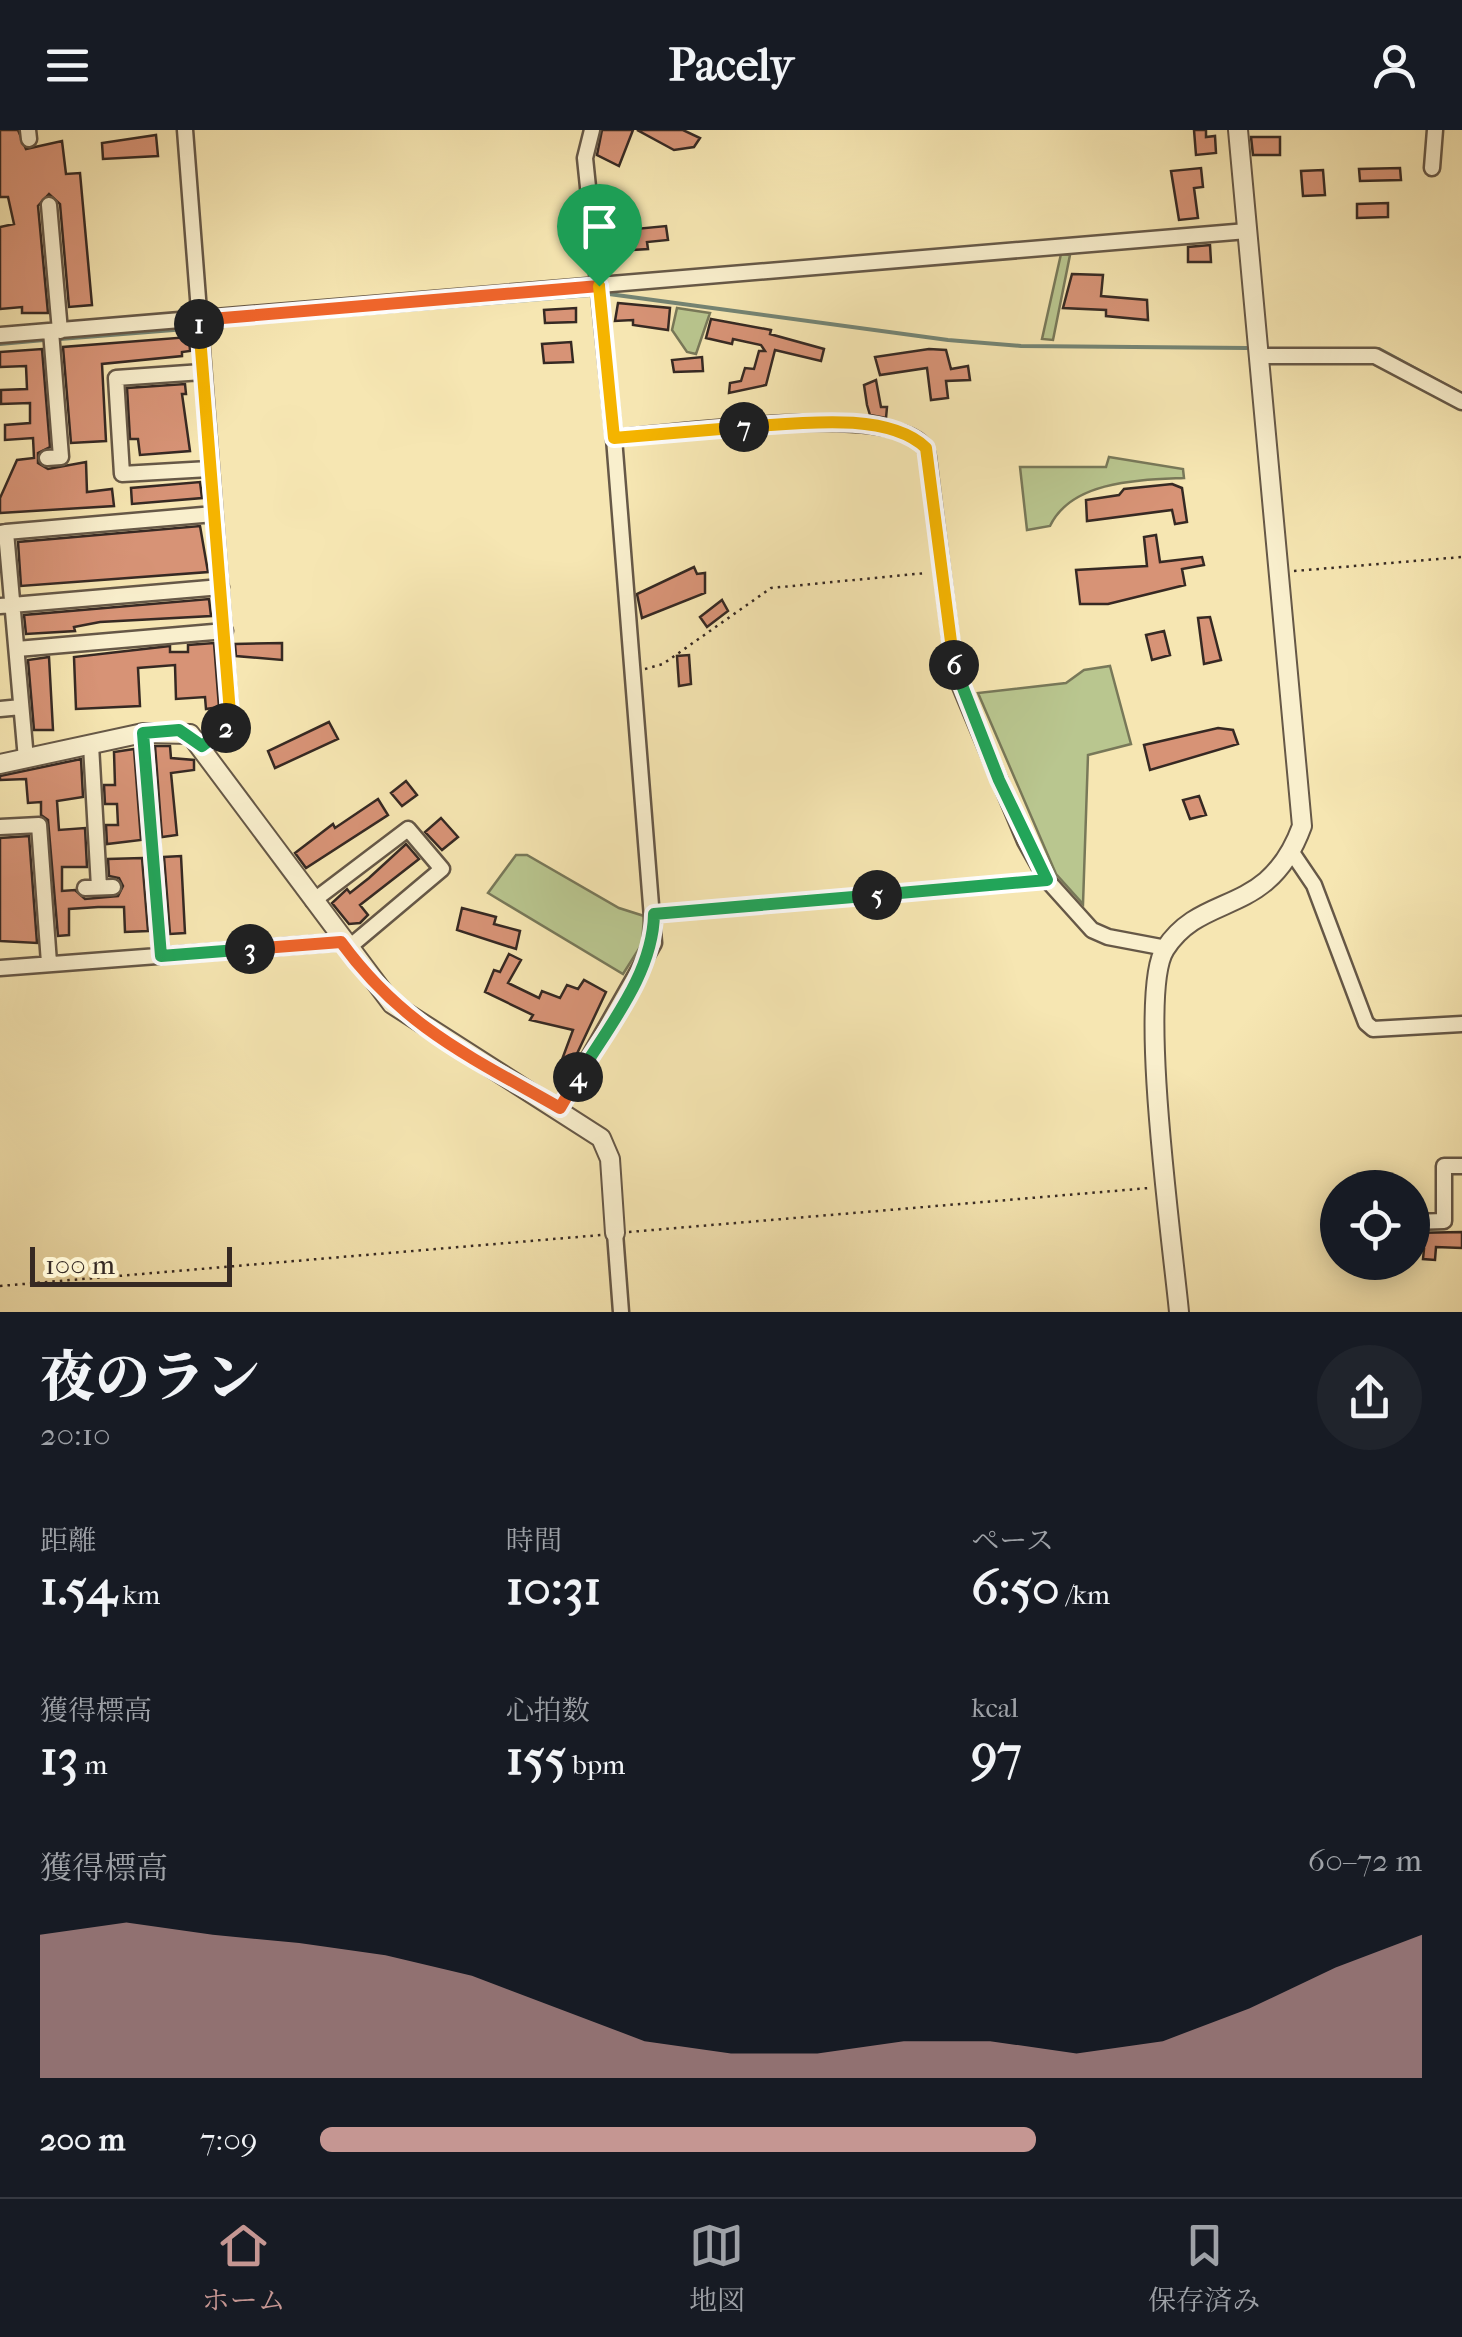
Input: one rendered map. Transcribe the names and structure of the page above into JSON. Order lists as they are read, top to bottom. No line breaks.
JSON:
{"scale_bar":"100 m","page":{"header":"Pacely","pins":["1","7","6","2","5","3","4"],"scale":"100 m","heading":["夜のラン","20:10"],"stats":[["距離","1.54 km"],["時間","10:31"],["ペース","6:50 /km"],["獲得標高","13 m"],["心拍数","155 bpm"],["kcal","97"]],"chart":["獲得標高","60–72 m"],"list":[{"name":"200 m","note":"7:09"}],"tabs":["ホーム","地図","保存済み"]}}
